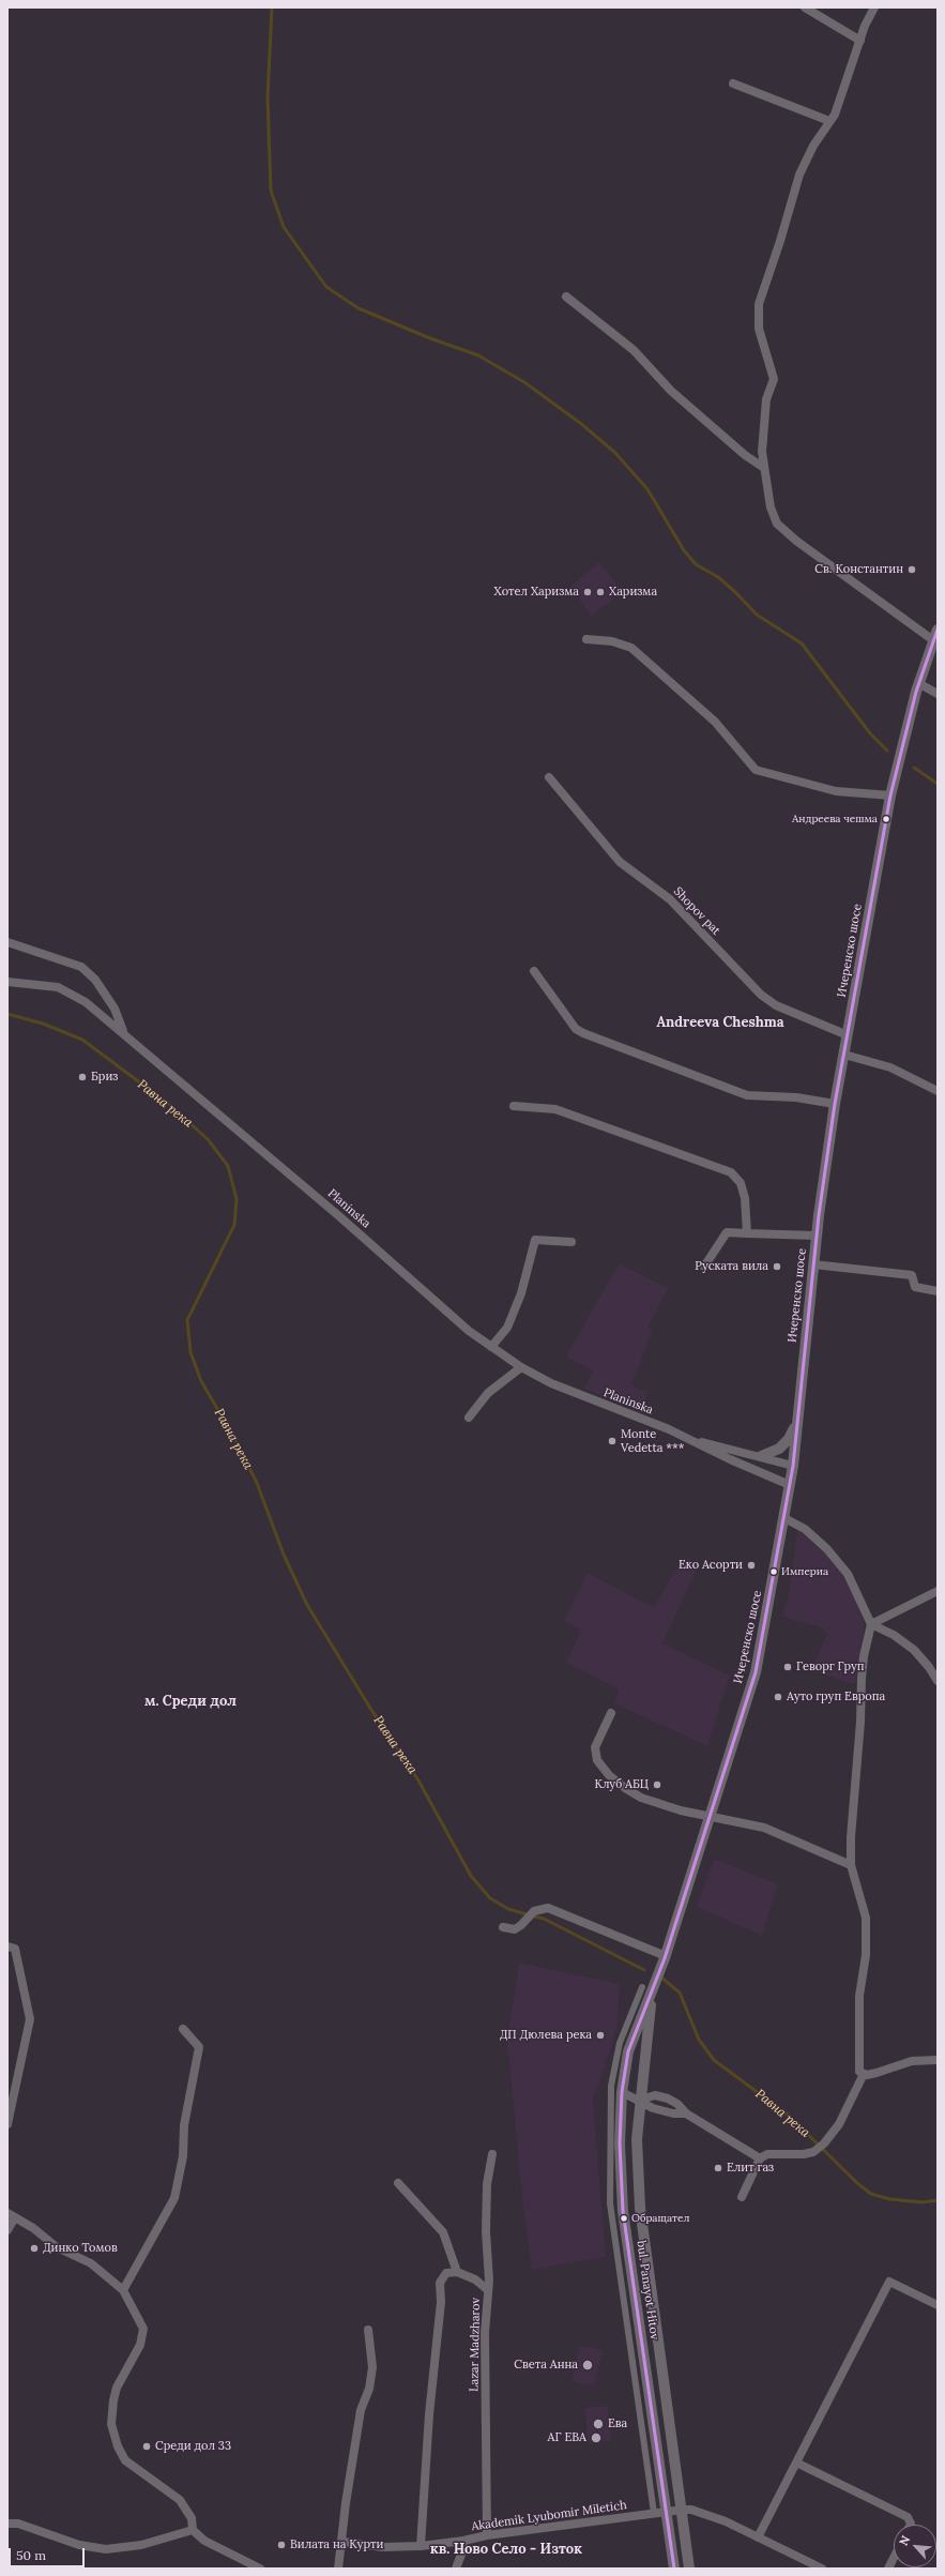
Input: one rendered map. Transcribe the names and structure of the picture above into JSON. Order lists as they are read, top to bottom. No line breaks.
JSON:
{"streets":{"street":["Shopov pat","Ичеренско шосе","Planinska","bul. Panayot Hitov","Lazar Madzharov","Akademik Lyubomir Miletich"]},"crossings":[["Shopov pat","Ичеренско шосе"],["Ичеренско шосе","bul. Panayot Hitov"],["bul. Panayot Hitov","Akademik Lyubomir Miletich"],["Lazar Madzharov","Akademik Lyubomir Miletich"]],"districts":["Andreeva Cheshma","м. Среди дол","кв. Ново Село - Изток"],"water":["Равна река"],"places":["Св. Константин","Хотел Харизма","Харизма","Андреева чешма","Бриз","Руската вила","Monte Vedetta ***","Еко Асорти","Империа","Геворг Груп","Ауто груп Европа","Клуб АБЦ","ДП Дюлева река","Елит газ","Обращател","Динко Томов","Света Анна","Ева","АГ ЕВА","Среди дол 33","Вилата на Курти"],"scale_bar":"50 m","north":"top left"}
